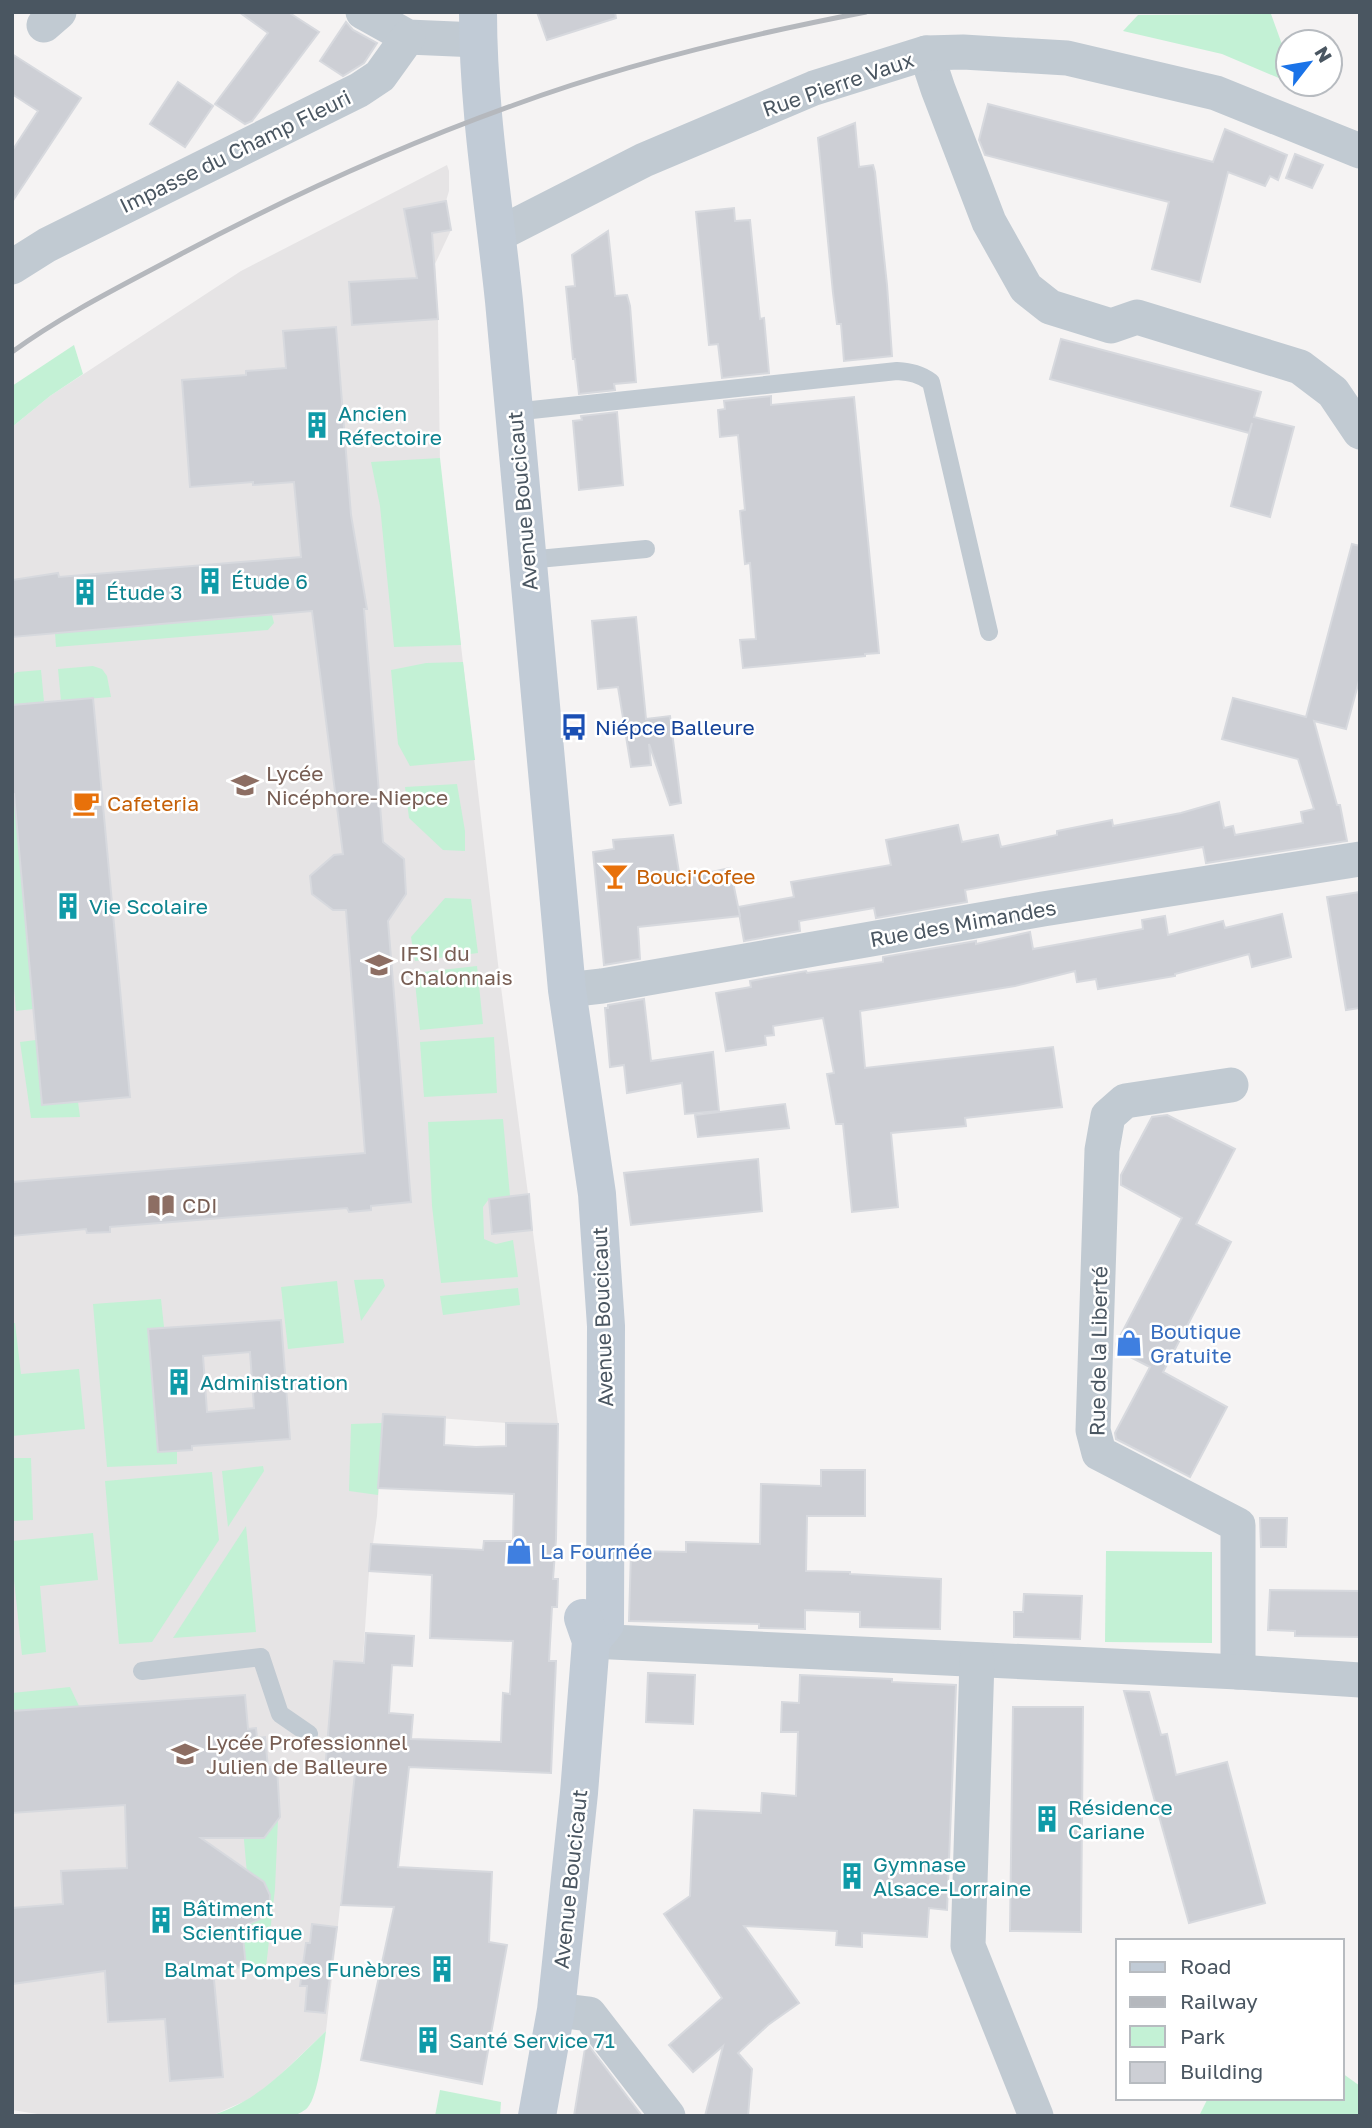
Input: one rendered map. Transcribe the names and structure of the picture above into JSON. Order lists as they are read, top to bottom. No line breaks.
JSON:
{"streets":{"main road":["Avenue Boucicaut"],"street":["Rue Pierre Vaux","Impasse du Champ Fleuri","Rue des Mimandes","Rue de la Liberté"]},"crossings":[["Rue Pierre Vaux","Avenue Boucicaut"],["Avenue Boucicaut","Rue des Mimandes"]],"places":{"building":["Ancien Réfectoire","Étude 6","Étude 3","Vie Scolaire","Administration","Résidence Cariane","Gymnase Alsace-Lorraine","Bâtiment Scientifique","Balmat Pompes Funèbres","Santé Service 71"],"bus stop":["Niépce Balleure"],"school or university":["Lycée Nicéphore-Niepce","IFSI du Chalonnais","Lycée Professionnel Julien de Balleure"],"cafe":["Cafeteria"],"bar":["Bouci'Cofee"],"library":["CDI"],"shop":["Boutique Gratuite","La Fournée"]},"legend":["Road","Railway","Park","Building"],"north":"top right"}
